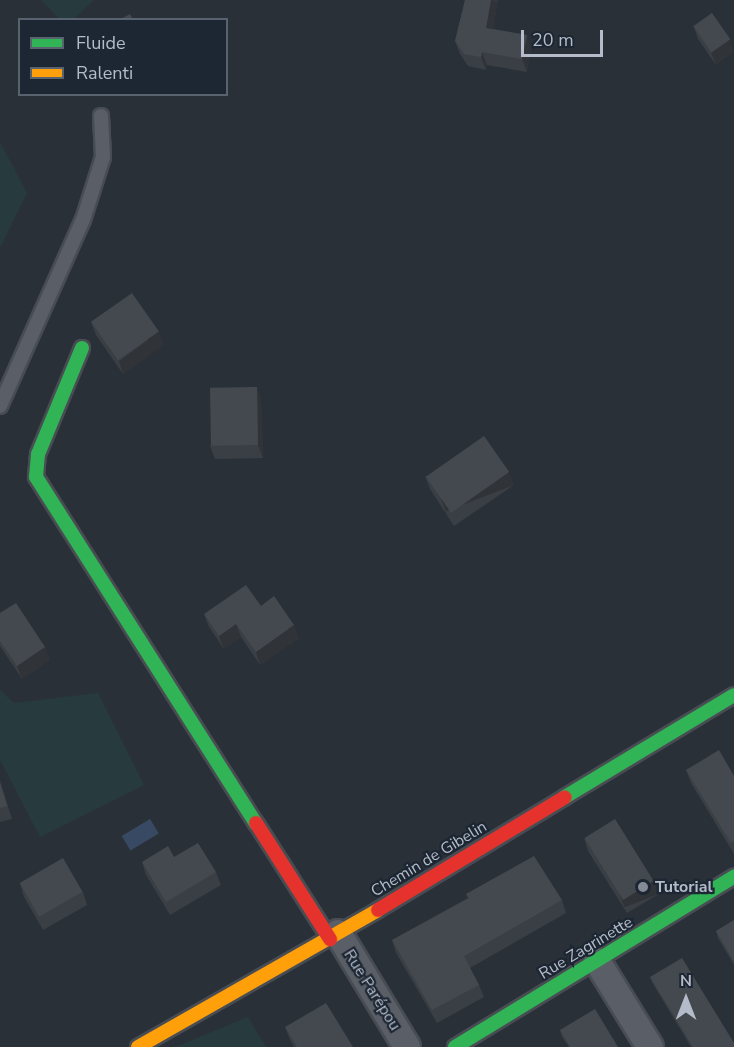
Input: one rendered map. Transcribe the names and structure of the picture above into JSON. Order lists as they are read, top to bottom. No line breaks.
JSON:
{"streets":{"street":["Chemin de Gibelin","Rue Zagrinette","Rue Parépou"]},"crossings":[["Chemin de Gibelin","Rue Parépou"]],"places":["Tutorial"],"legend":["Fluide","Ralenti"],"scale_bar":"20 m","north":"top"}
